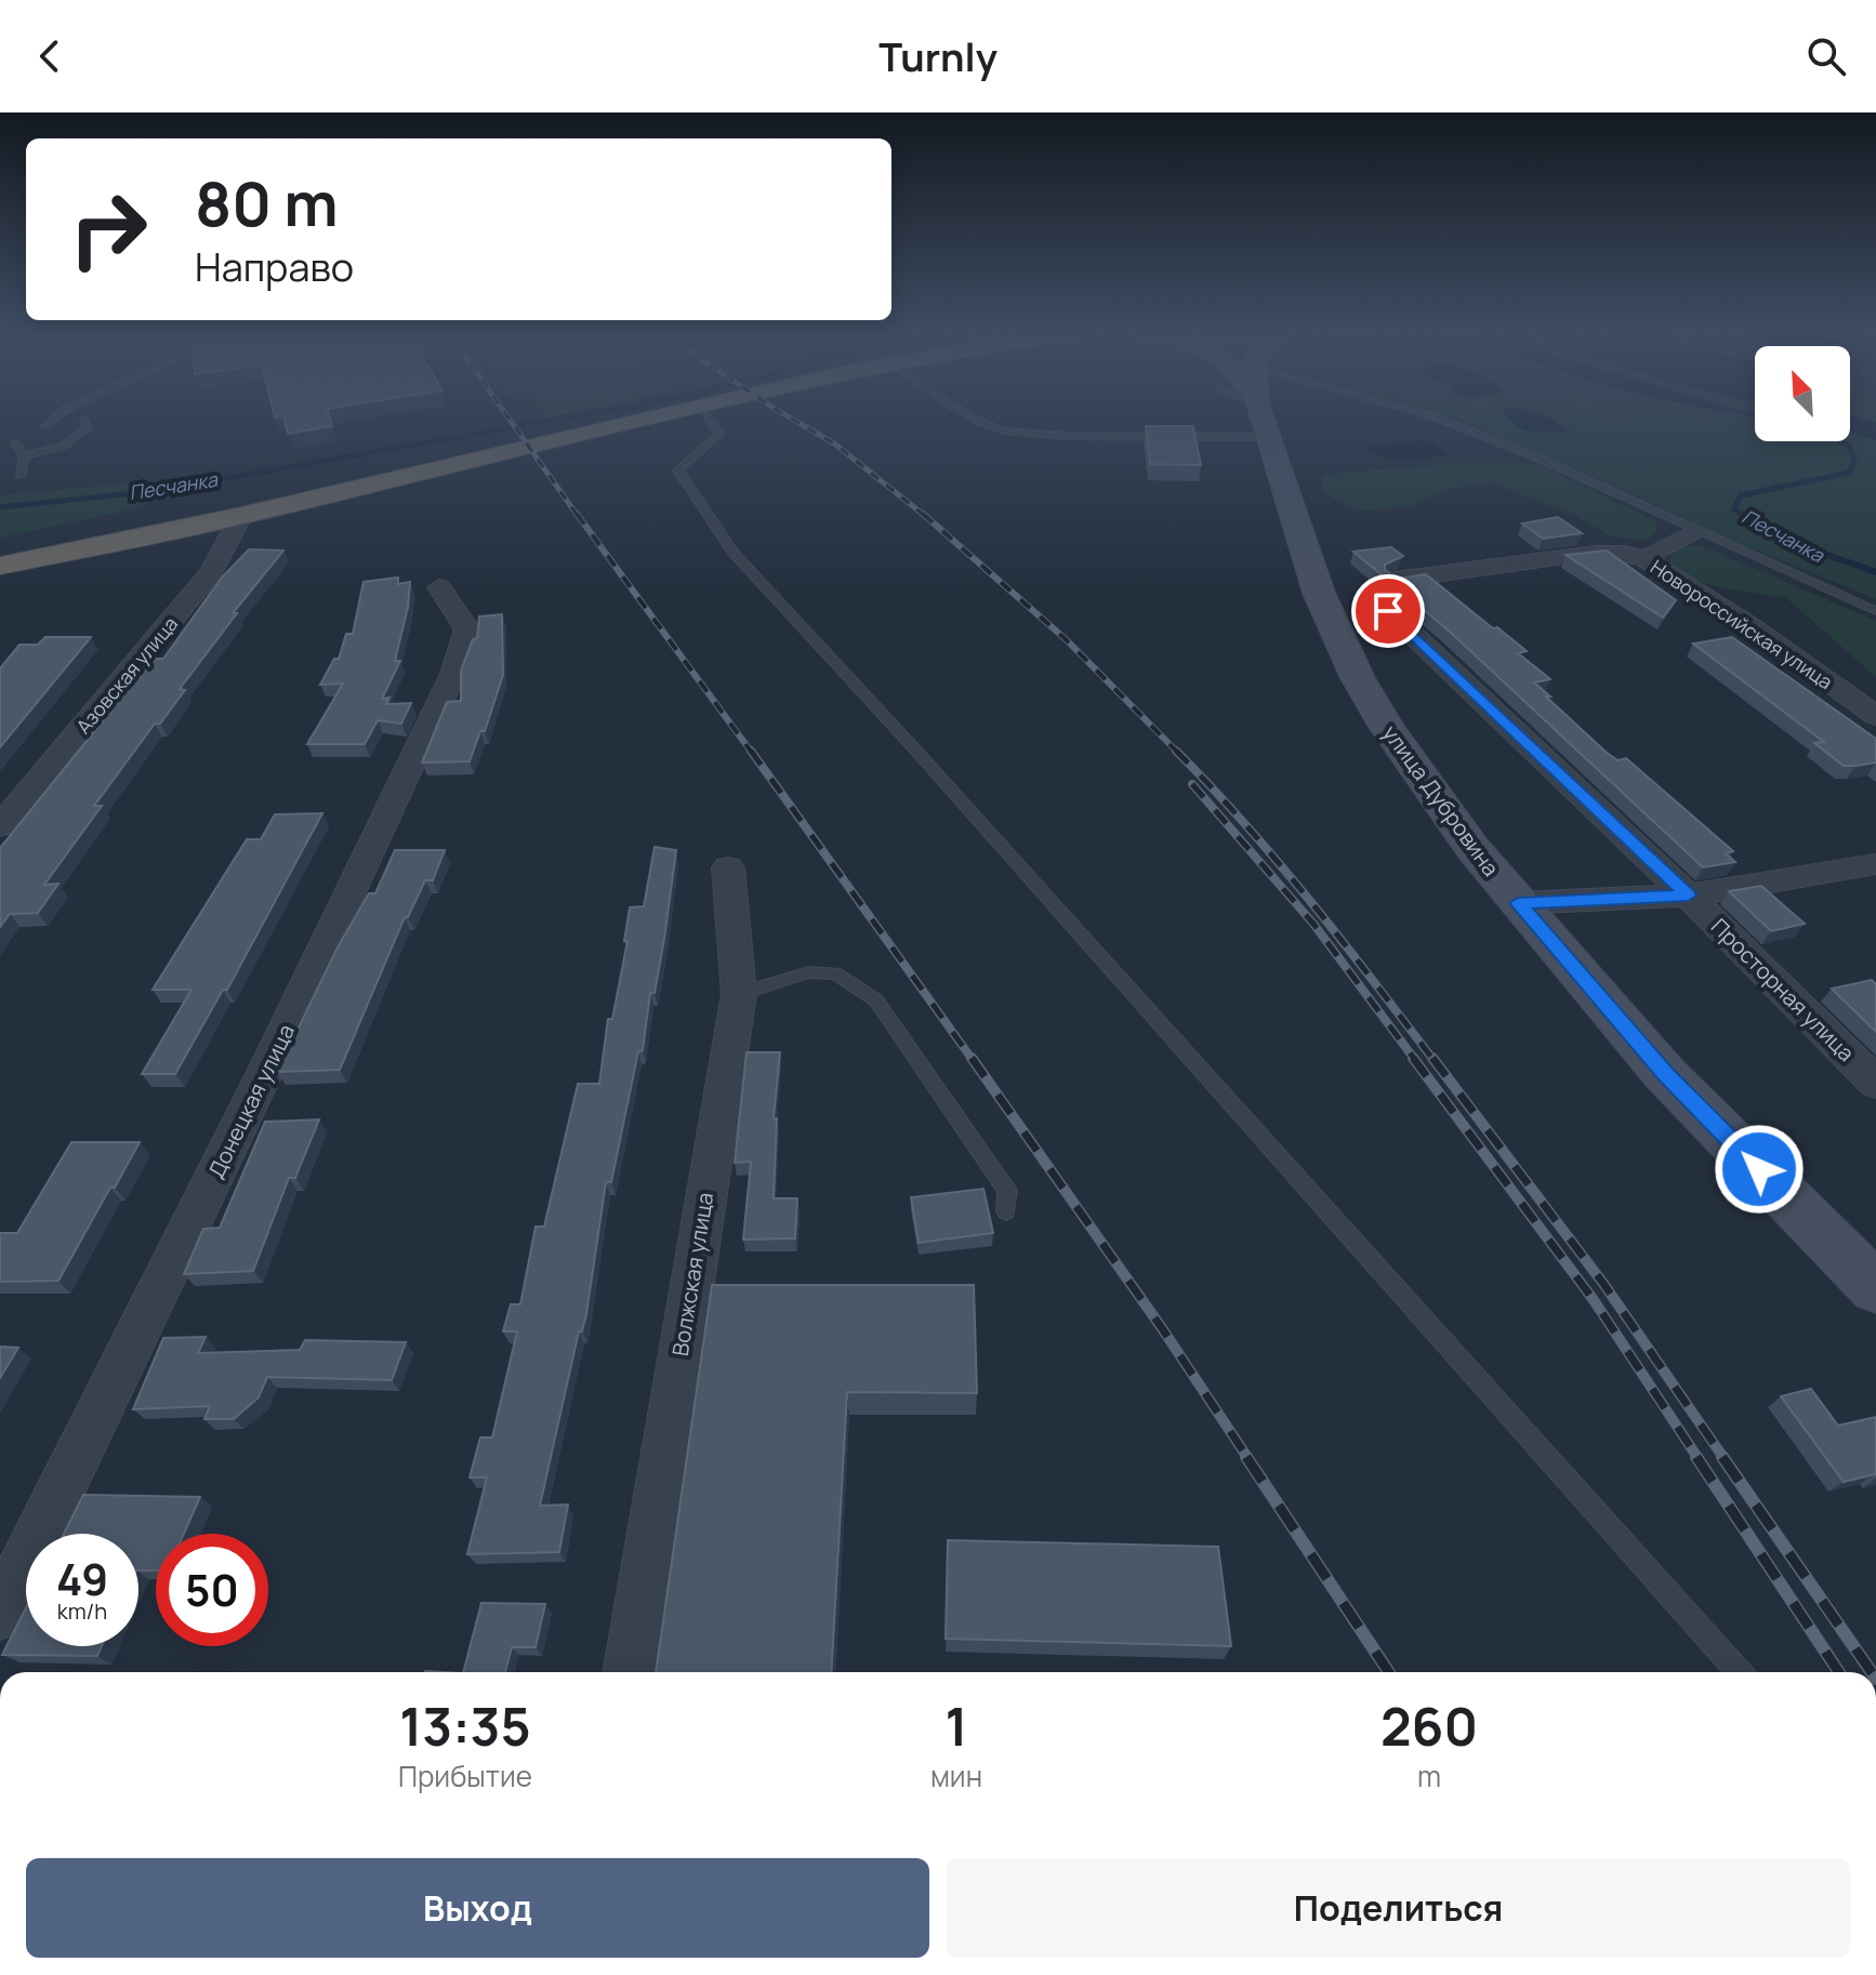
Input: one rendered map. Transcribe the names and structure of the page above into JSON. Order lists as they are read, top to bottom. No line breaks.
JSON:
{"streets":{"main road":["улица Дубровина"],"street":["Новороссийская улица","Азовская улица","Просторная улица","Донецкая улица","Волжская улица"]},"water":["Песчанка"],"north":"top left","page":{"header":"Turnly","turn":["80 m","Направо"],"speed":"49 km/h","limit":"50","eta":["13:35","Прибытие","1","мин","260","m"],"buttons":["Выход","Поделиться"]}}
